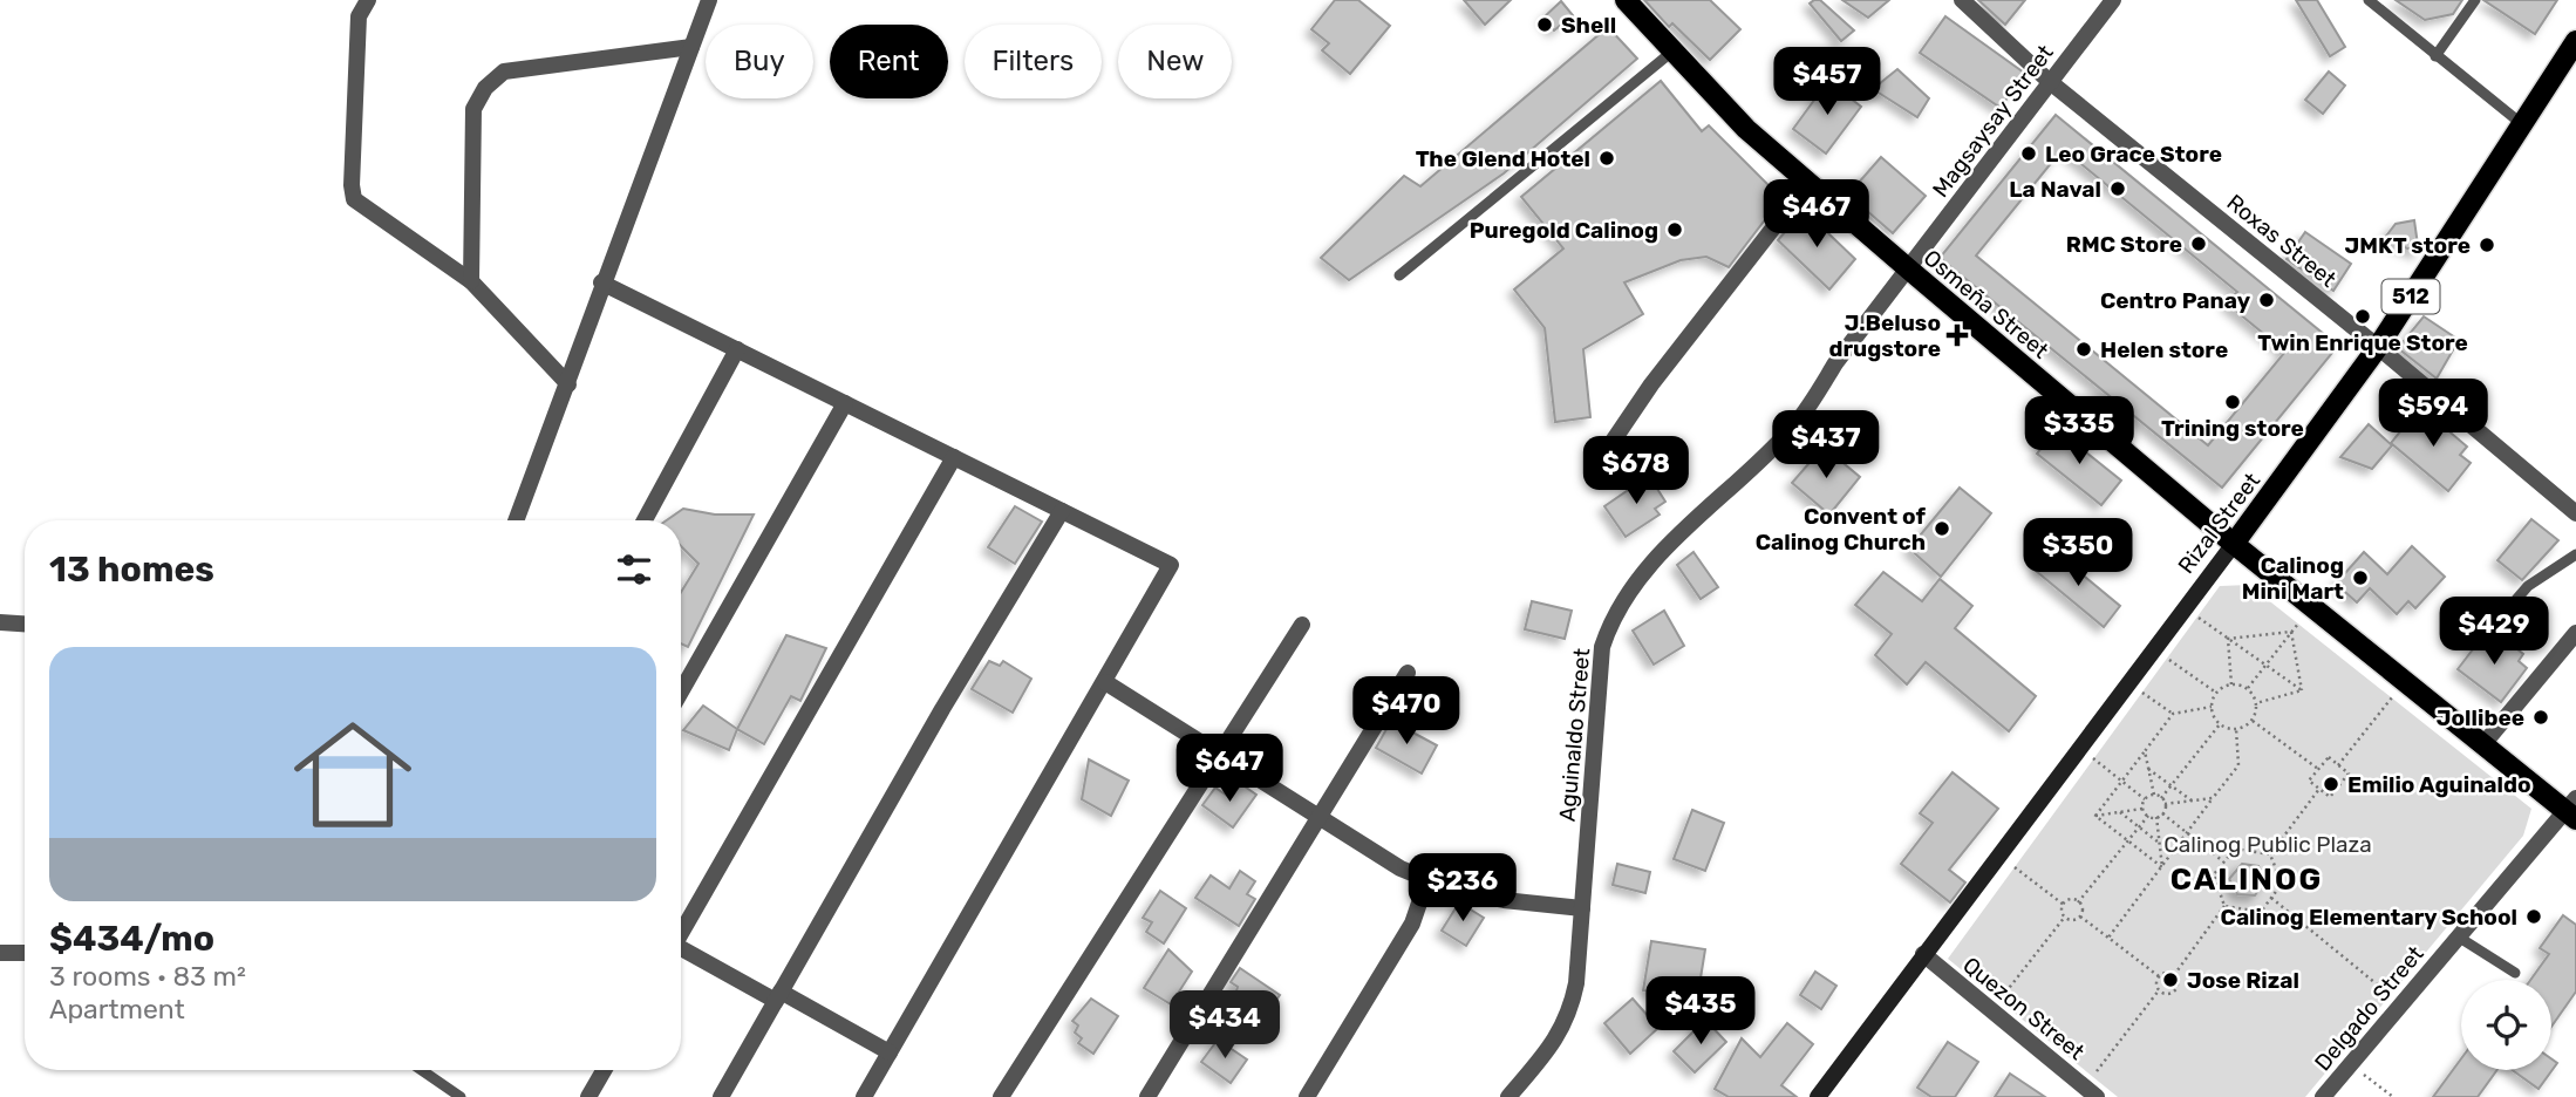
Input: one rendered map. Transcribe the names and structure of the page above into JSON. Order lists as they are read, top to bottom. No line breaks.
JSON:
{"streets":{"main road":["512","Osmeña Street","Rizal Street"],"street":["Magsaysay Street","Roxas Street","Aguinaldo Street","Quezon Street","Delgado Street"]},"crossings":[["Magsaysay Street","Roxas Street"],["Magsaysay Street","Osmeña Street"],["Magsaysay Street","Aguinaldo Street"],["Roxas Street","Rizal Street"],["Osmeña Street","Rizal Street"],["Osmeña Street","Aguinaldo Street"],["Osmeña Street","Delgado Street"],["Rizal Street","Quezon Street"]],"districts":["CALINOG"],"parks":["Calinog Public Plaza"],"places":{"other":["Shell","Leo Grace Store","The Glend Hotel","La Naval","Puregold Calinog","RMC Store","JMKT store","Centro Panay","Twin Enrique Store","Helen store","Trining store","Convent of Calinog Church","Calinog Mini Mart","Jollibee","Emilio Aguinaldo","Calinog Elementary School","Jose Rizal"],"health":["J.Beluso drugstore"]},"page":{"chip":["Buy","Rent","Filters","New"],"price":["$457","$467","$594","$335","$437","$678","$350","$429","$470","$647","$236","$435","$434"],"heading":"13 homes","list":[{"name":"$434/mo","note":"3 rooms · 83 m² · Apartment"}]}}
